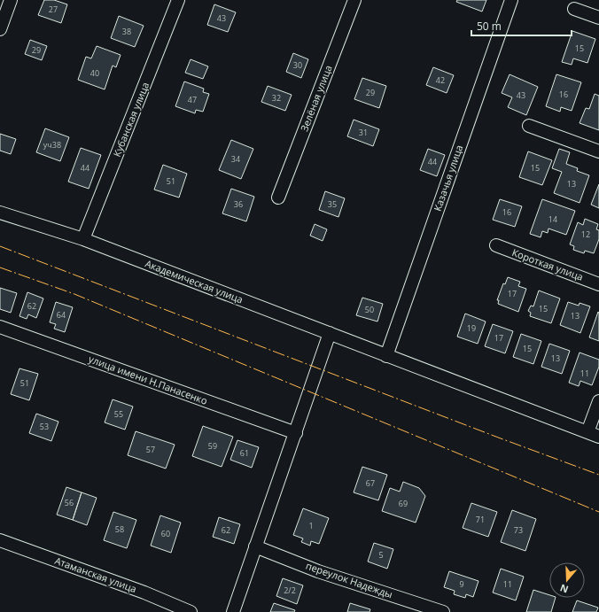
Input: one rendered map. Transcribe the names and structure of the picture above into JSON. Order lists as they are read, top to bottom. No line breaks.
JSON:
{"streets":{"street":["Зелёная улица","Кубанская улица","Казачья улица","Короткая улица","Академическая улица","улица имени Н.Панасенко","Атаманская улица","переулок Надежды"]},"crossings":[["Кубанская улица","Академическая улица"],["Казачья улица","Академическая улица"]],"house_numbers":["27","43","38","15","29","30","40","42","29","16","43","32","47","31","уч38","34","44","44","15","51","13","36","35","16","14","12","17","62","15","50","64","13","19","17","15","13","11","51","55","53","59","57","61","67","56","69","71","1","58","62","73","60","5","9","11","2/2"],"scale_bar":"50 m","north":"bottom"}
